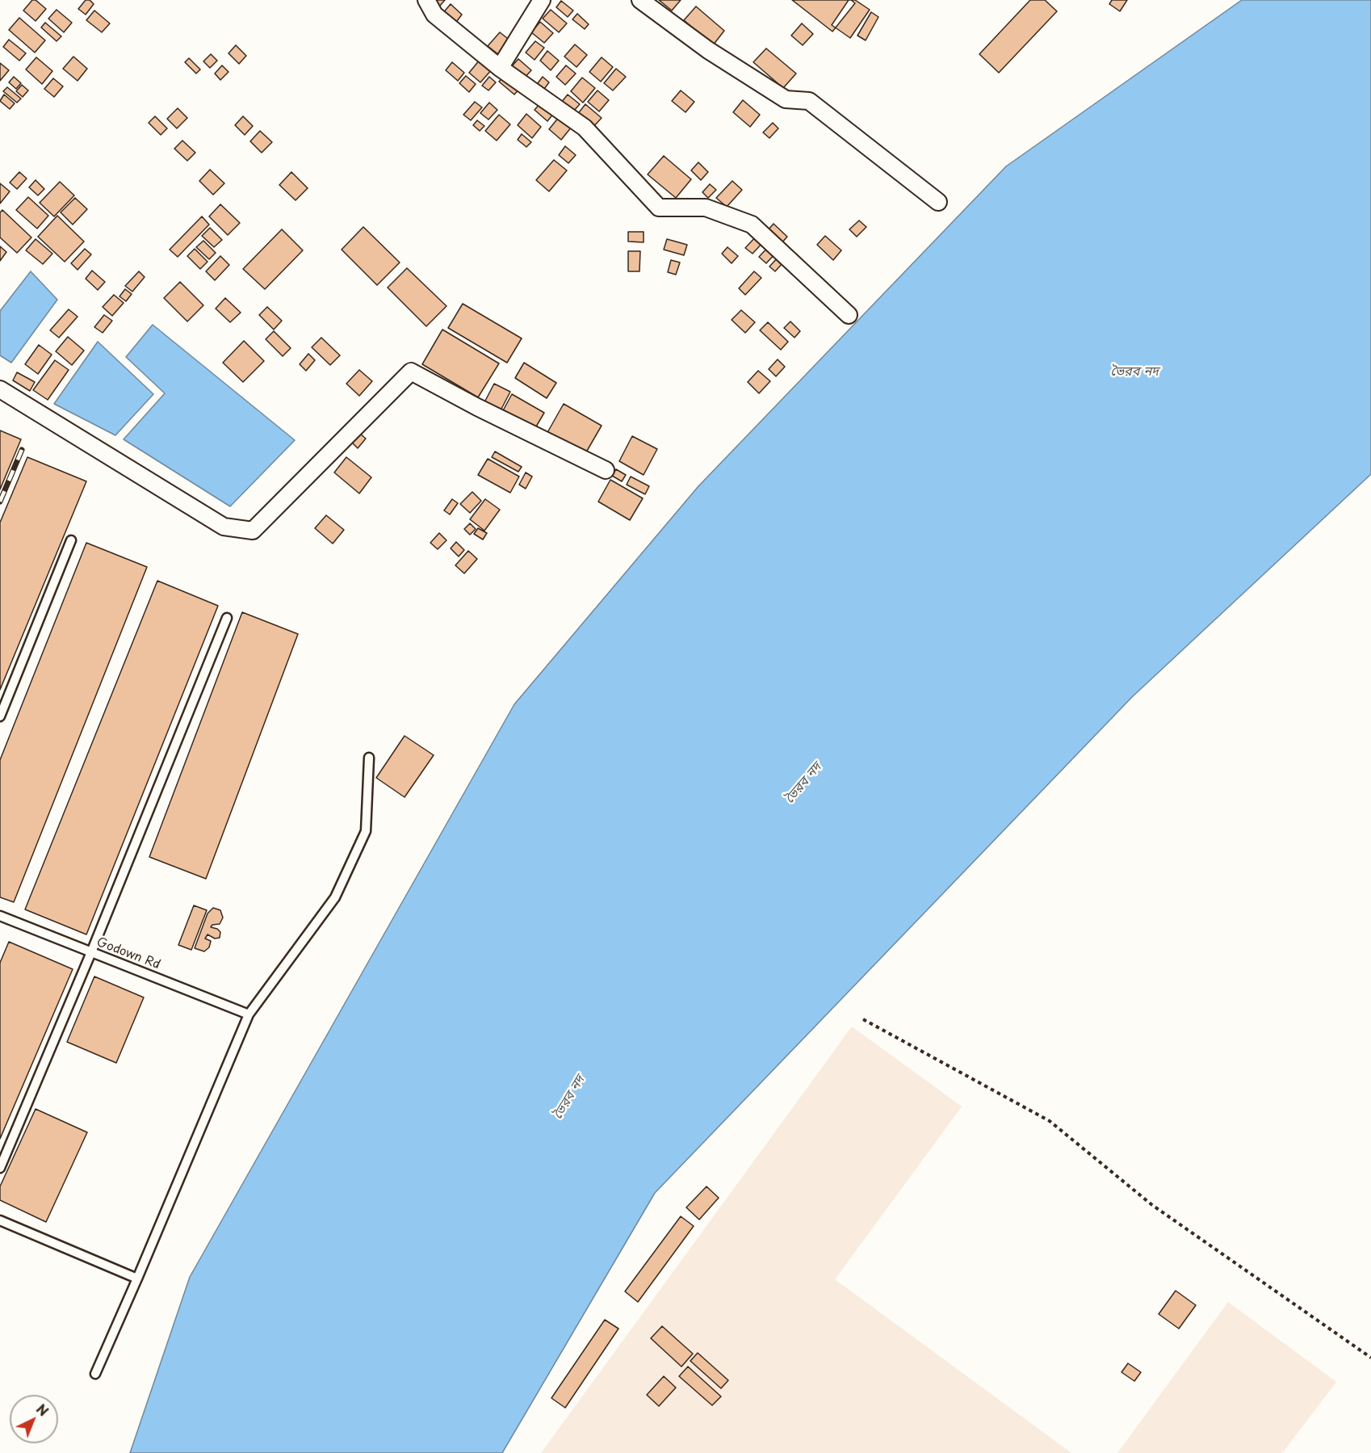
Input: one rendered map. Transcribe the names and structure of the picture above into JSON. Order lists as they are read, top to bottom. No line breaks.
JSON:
{"streets":{"lane":["Godown Rd"]},"water":["ভৈরব নদ"],"north":"top right"}
